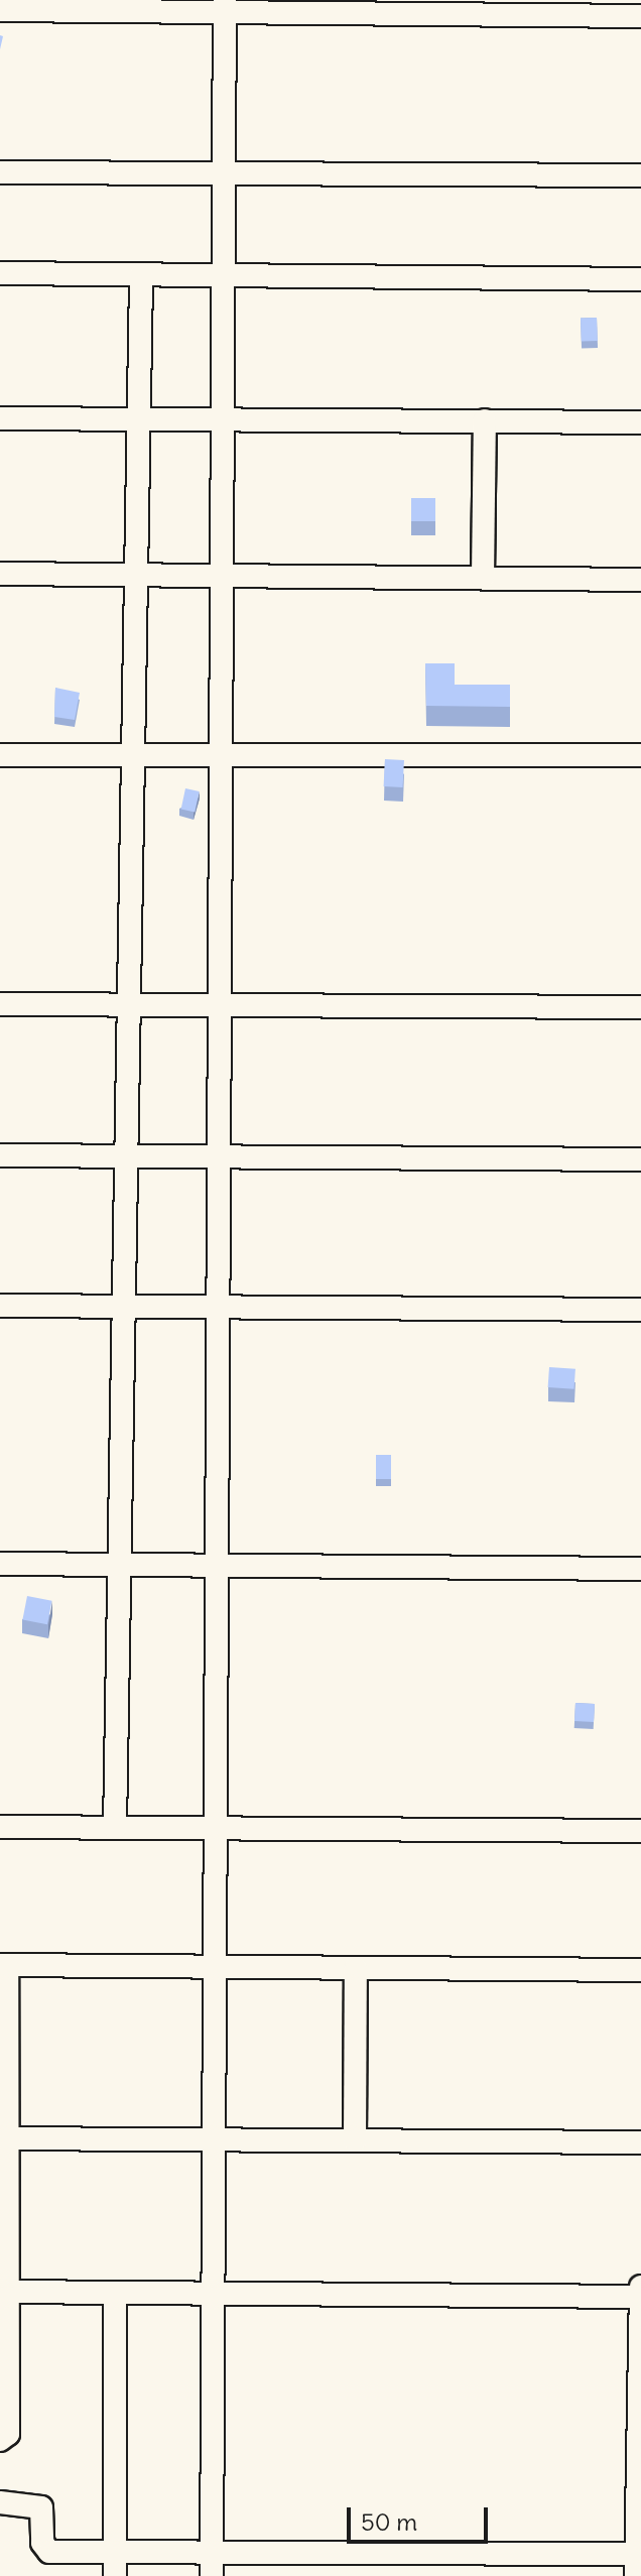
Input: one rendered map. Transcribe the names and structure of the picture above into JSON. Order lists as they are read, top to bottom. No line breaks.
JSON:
{"scale_bar":"50 m"}
